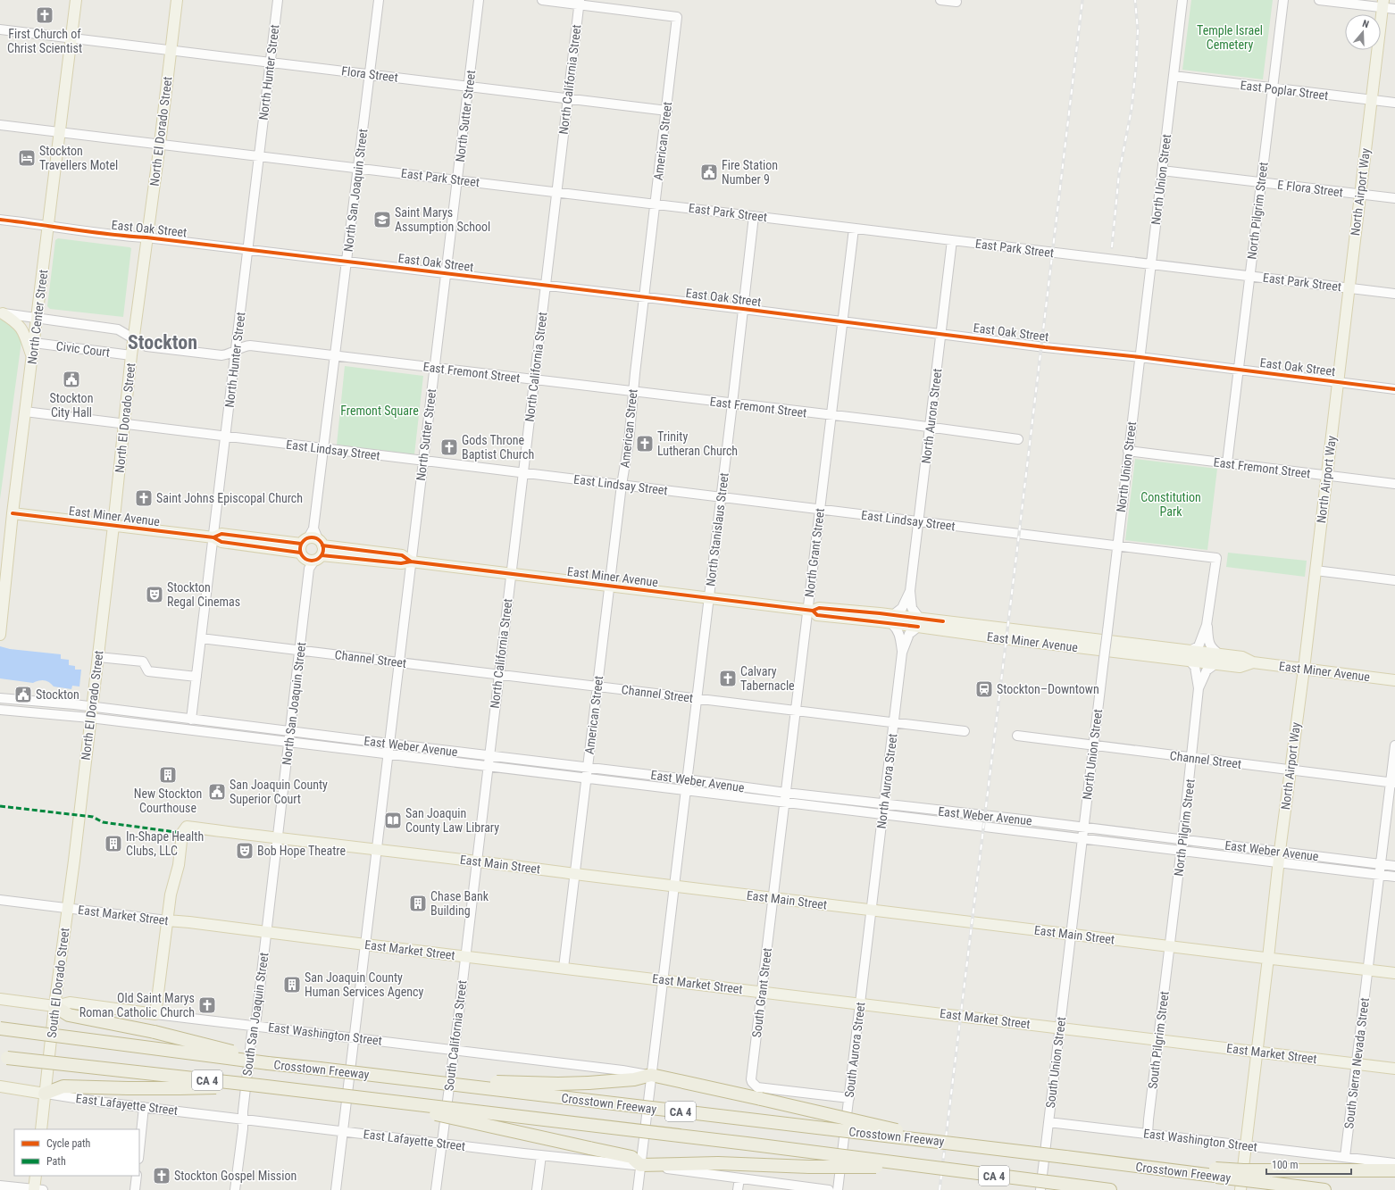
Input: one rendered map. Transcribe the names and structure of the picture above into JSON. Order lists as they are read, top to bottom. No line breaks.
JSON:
{"streets":{"highway":["Crosstown Freeway","CA 4"],"main road":["North El Dorado Street","North Airport Way","North Center Street","East Miner Avenue","East Main Street","East Market Street","South El Dorado Street","East Washington Street","East Lafayette Street"],"street":["North Hunter Street","Flora Street","North California Street","East Poplar Street","North Sutter Street","American Street","East Park Street","North Union Street","E Flora Street","North San Joaquin Street","North Pilgrim Street","East Oak Street","Civic Court","East Fremont Street","North Aurora Street","East Lindsay Street","North Stanislaus Street","North Grant Street","Channel Street","East Weber Avenue","South Grant Street","South San Joaquin Street","South California Street","South Pilgrim Street","South Aurora Street","South Union Street","South Sierra Nevada Street"]},"crossings":[["North Hunter Street","Flora Street"],["North Hunter Street","East Park Street"],["North Hunter Street","East Oak Street"],["North Hunter Street","East Fremont Street"],["North Hunter Street","East Lindsay Street"],["North Hunter Street","East Miner Avenue"],["North Hunter Street","Channel Street"],["North Hunter Street","East Weber Avenue"],["Flora Street","North California Street"],["Flora Street","North Sutter Street"],["Flora Street","North El Dorado Street"],["Flora Street","American Street"],["Flora Street","North San Joaquin Street"],["Flora Street","North Center Street"],["North California Street","American Street"],["North California Street","East Park Street"],["North California Street","East Oak Street"],["North California Street","East Fremont Street"],["North California Street","East Lindsay Street"],["North California Street","East Miner Avenue"],["North California Street","Channel Street"],["North California Street","East Weber Avenue"],["North California Street","East Main Street"],["North California Street","South California Street"],["East Poplar Street","North Union Street"],["East Poplar Street","North Airport Way"],["East Poplar Street","North Pilgrim Street"],["North Sutter Street","East Park Street"],["North Sutter Street","East Oak Street"],["North Sutter Street","East Fremont Street"],["North Sutter Street","East Lindsay Street"],["North Sutter Street","East Miner Avenue"],["North Sutter Street","Channel Street"],["North Sutter Street","East Weber Avenue"],["North Sutter Street","East Main Street"],["North Sutter Street","East Market Street"],["North Sutter Street","East Washington Street"],["North Sutter Street","East Lafayette Street"],["North El Dorado Street","East Park Street"],["North El Dorado Street","East Oak Street"],["North El Dorado Street","Civic Court"],["North El Dorado Street","East Fremont Street"],["North El Dorado Street","East Lindsay Street"],["North El Dorado Street","East Miner Avenue"],["North El Dorado Street","East Weber Avenue"],["North El Dorado Street","South El Dorado Street"],["American Street","East Park Street"],["American Street","East Oak Street"],["American Street","East Fremont Street"],["American Street","East Lindsay Street"],["American Street","East Miner Avenue"],["American Street","Channel Street"],["American Street","East Weber Avenue"],["American Street","East Main Street"],["American Street","East Market Street"],["East Park Street","North Union Street"],["East Park Street","North San Joaquin Street"],["East Park Street","North Airport Way"],["East Park Street","North Pilgrim Street"],["East Park Street","North Center Street"],["East Park Street","North Aurora Street"],["East Park Street","North Stanislaus Street"],["East Park Street","North Grant Street"],["North Union Street","E Flora Street"],["North Union Street","East Oak Street"],["North Union Street","East Fremont Street"],["North Union Street","East Lindsay Street"],["North Union Street","Channel Street"],["North Union Street","East Weber Avenue"],["North Union Street","East Main Street"],["North Union Street","South Union Street"],["E Flora Street","North Airport Way"],["E Flora Street","North Pilgrim Street"],["North San Joaquin Street","East Oak Street"],["North San Joaquin Street","East Fremont Street"],["North San Joaquin Street","East Lindsay Street"],["North San Joaquin Street","East Miner Avenue"],["North San Joaquin Street","Channel Street"],["North San Joaquin Street","East Weber Avenue"],["North San Joaquin Street","East Main Street"],["North San Joaquin Street","South San Joaquin Street"],["North Airport Way","East Oak Street"],["North Airport Way","East Fremont Street"],["North Airport Way","East Miner Avenue"],["North Airport Way","Channel Street"],["North Airport Way","East Weber Avenue"],["North Airport Way","East Main Street"],["North Airport Way","East Market Street"],["North Airport Way","East Washington Street"],["North Pilgrim Street","East Oak Street"],["North Pilgrim Street","East Fremont Street"],["North Pilgrim Street","East Miner Avenue"],["North Pilgrim Street","Channel Street"],["North Pilgrim Street","East Weber Avenue"],["North Pilgrim Street","East Main Street"],["North Pilgrim Street","South Pilgrim Street"],["East Oak Street","North Center Street"],["East Oak Street","North Aurora Street"],["East Oak Street","North Stanislaus Street"],["East Oak Street","North Grant Street"],["North Center Street","Civic Court"],["North Center Street","East Fremont Street"],["North Center Street","East Lindsay Street"],["North Center Street","East Miner Avenue"],["East Fremont Street","North Aurora Street"],["East Fremont Street","North Stanislaus Street"],["East Fremont Street","North Grant Street"],["North Aurora Street","East Lindsay Street"],["North Aurora Street","East Miner Avenue"],["North Aurora Street","Channel Street"],["North Aurora Street","East Weber Avenue"],["North Aurora Street","East Main Street"],["North Aurora Street","South Aurora Street"],["East Lindsay Street","North Stanislaus Street"],["East Lindsay Street","North Grant Street"],["East Miner Avenue","North Stanislaus Street"],["East Miner Avenue","North Grant Street"],["North Stanislaus Street","Channel Street"],["North Stanislaus Street","East Weber Avenue"],["North Stanislaus Street","East Main Street"],["North Stanislaus Street","East Market Street"],["North Stanislaus Street","East Washington Street"],["North Stanislaus Street","East Lafayette Street"],["North Grant Street","Channel Street"],["North Grant Street","East Weber Avenue"],["North Grant Street","East Main Street"],["North Grant Street","South Grant Street"],["Channel Street","South Sierra Nevada Street"],["East Weber Avenue","South Sierra Nevada Street"],["East Main Street","East Market Street"],["East Main Street","South Grant Street"],["East Main Street","South San Joaquin Street"],["East Main Street","South California Street"],["East Main Street","South Pilgrim Street"],["East Main Street","South Aurora Street"],["East Main Street","South Union Street"],["East Main Street","South Sierra Nevada Street"],["East Market Street","South El Dorado Street"],["East Market Street","South Grant Street"],["East Market Street","South San Joaquin Street"],["East Market Street","South California Street"],["East Market Street","South Pilgrim Street"],["East Market Street","South Aurora Street"],["East Market Street","South Union Street"],["East Market Street","South Sierra Nevada Street"],["South El Dorado Street","East Washington Street"],["South El Dorado Street","East Lafayette Street"],["South Grant Street","South Aurora Street"],["South San Joaquin Street","East Washington Street"],["South San Joaquin Street","East Lafayette Street"],["East Washington Street","South California Street"],["East Washington Street","South Pilgrim Street"],["East Washington Street","South Union Street"],["East Washington Street","South Sierra Nevada Street"],["South California Street","East Lafayette Street"],["Crosstown Freeway","CA 4"]],"districts":["Stockton"],"parks":["Temple Israel Cemetery","Fremont Square","Constitution Park"],"places":{"church":["First Church of Christ Scientist","Trinity Lutheran Church","Gods Throne Baptist Church","Saint Johns Episcopal Church","Calvary Tabernacle","Old Saint Marys Roman Catholic Church","Stockton Gospel Mission"],"hotel":["Stockton Travellers Motel"],"public building":["Fire Station Number 9","Stockton City Hall","Stockton","San Joaquin County Superior Court"],"school or university":["Saint Marys Assumption School"],"theatre":["Stockton Regal Cinemas","Bob Hope Theatre"],"station":["Stockton–Downtown"],"building":["New Stockton Courthouse","In-Shape Health Clubs, LLC","Chase Bank Building","San Joaquin County Human Services Agency"],"library":["San Joaquin County Law Library"]},"legend":["Cycle path","Path"],"scale_bar":"100 m","north":"top"}
